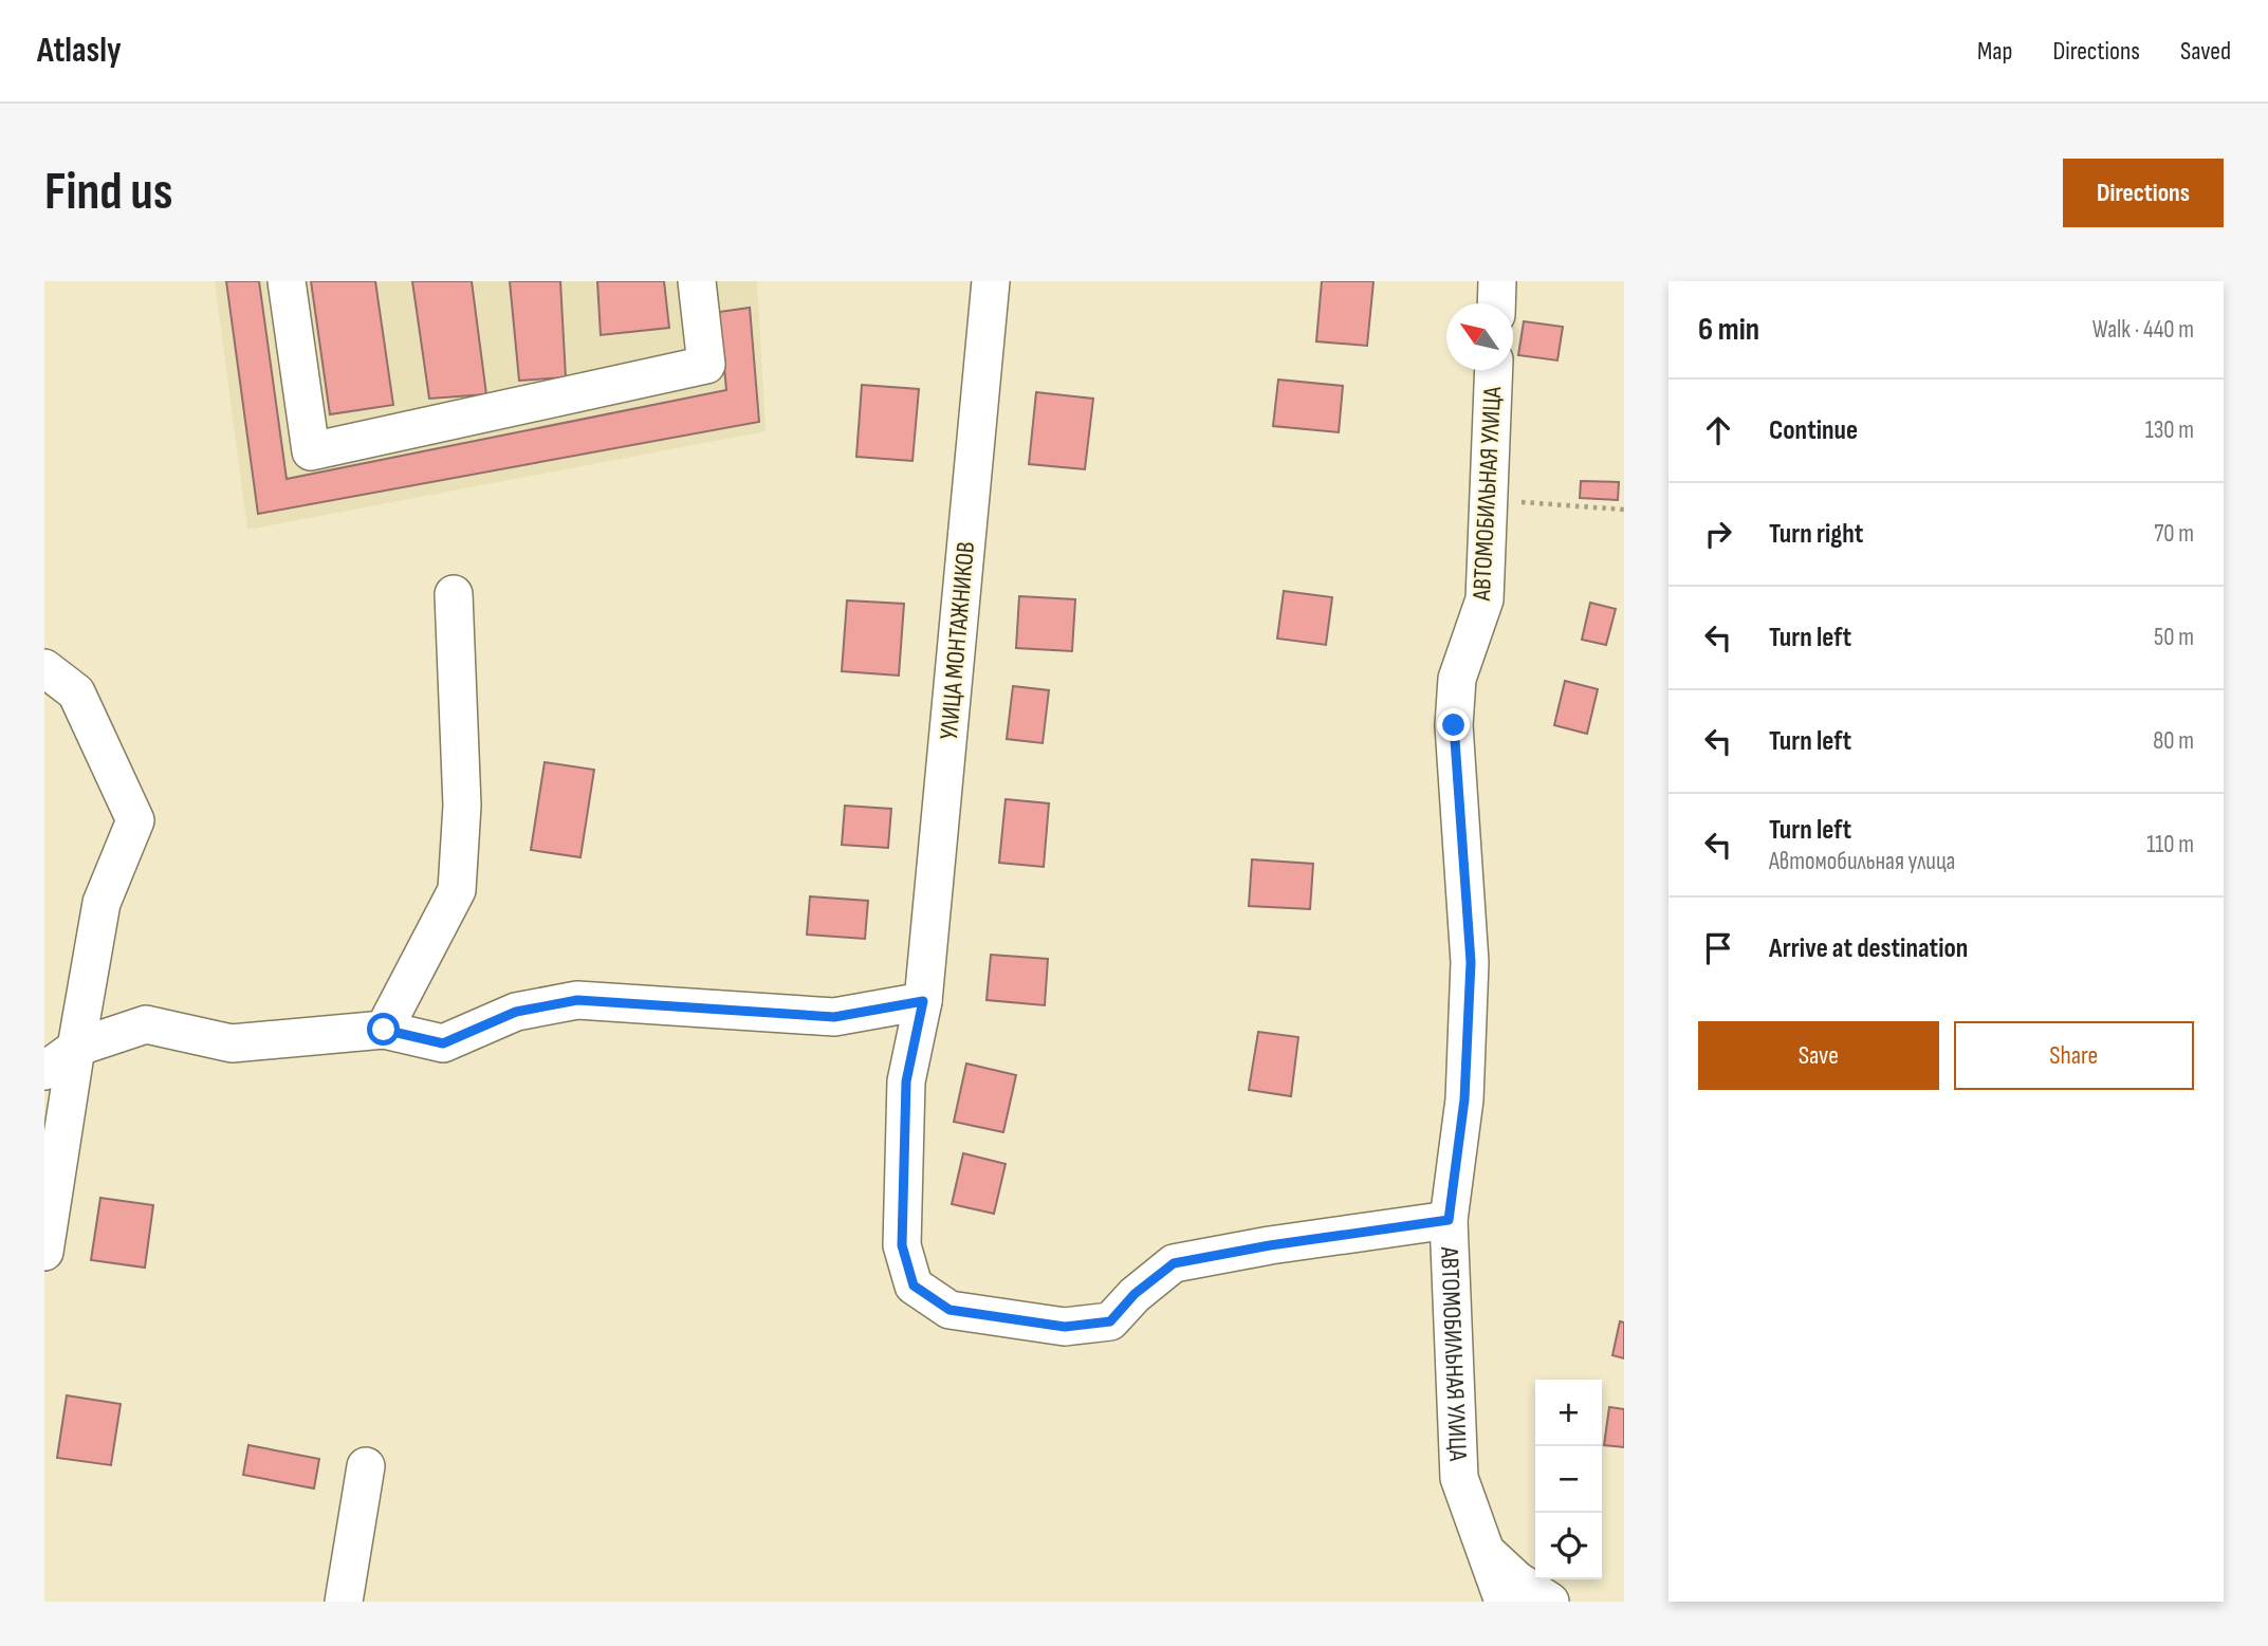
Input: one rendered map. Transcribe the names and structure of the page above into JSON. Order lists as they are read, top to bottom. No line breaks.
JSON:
{"streets":{"street":["АВТОМОБИЛЬНАЯ УЛИЦА","УЛИЦА МОНТАЖНИКОВ"]},"crossings":[["АВТОМОБИЛЬНАЯ УЛИЦА","УЛИЦА МОНТАЖНИКОВ"]],"north":"top left","page":{"header":"Atlasly","nav":["Map","Directions","Saved"],"buttons":["Directions",["Save","Share"]],"title":"Find us","heading":["6 min","Walk · 440 m"],"list":[["Continue","130 m"],["Turn right","70 m"],["Turn left","50 m"],["Turn left","80 m"],["Turn left","Автомобильная улица","110 m"],"Arrive at destination"],"map_buttons":["+","−"]}}
